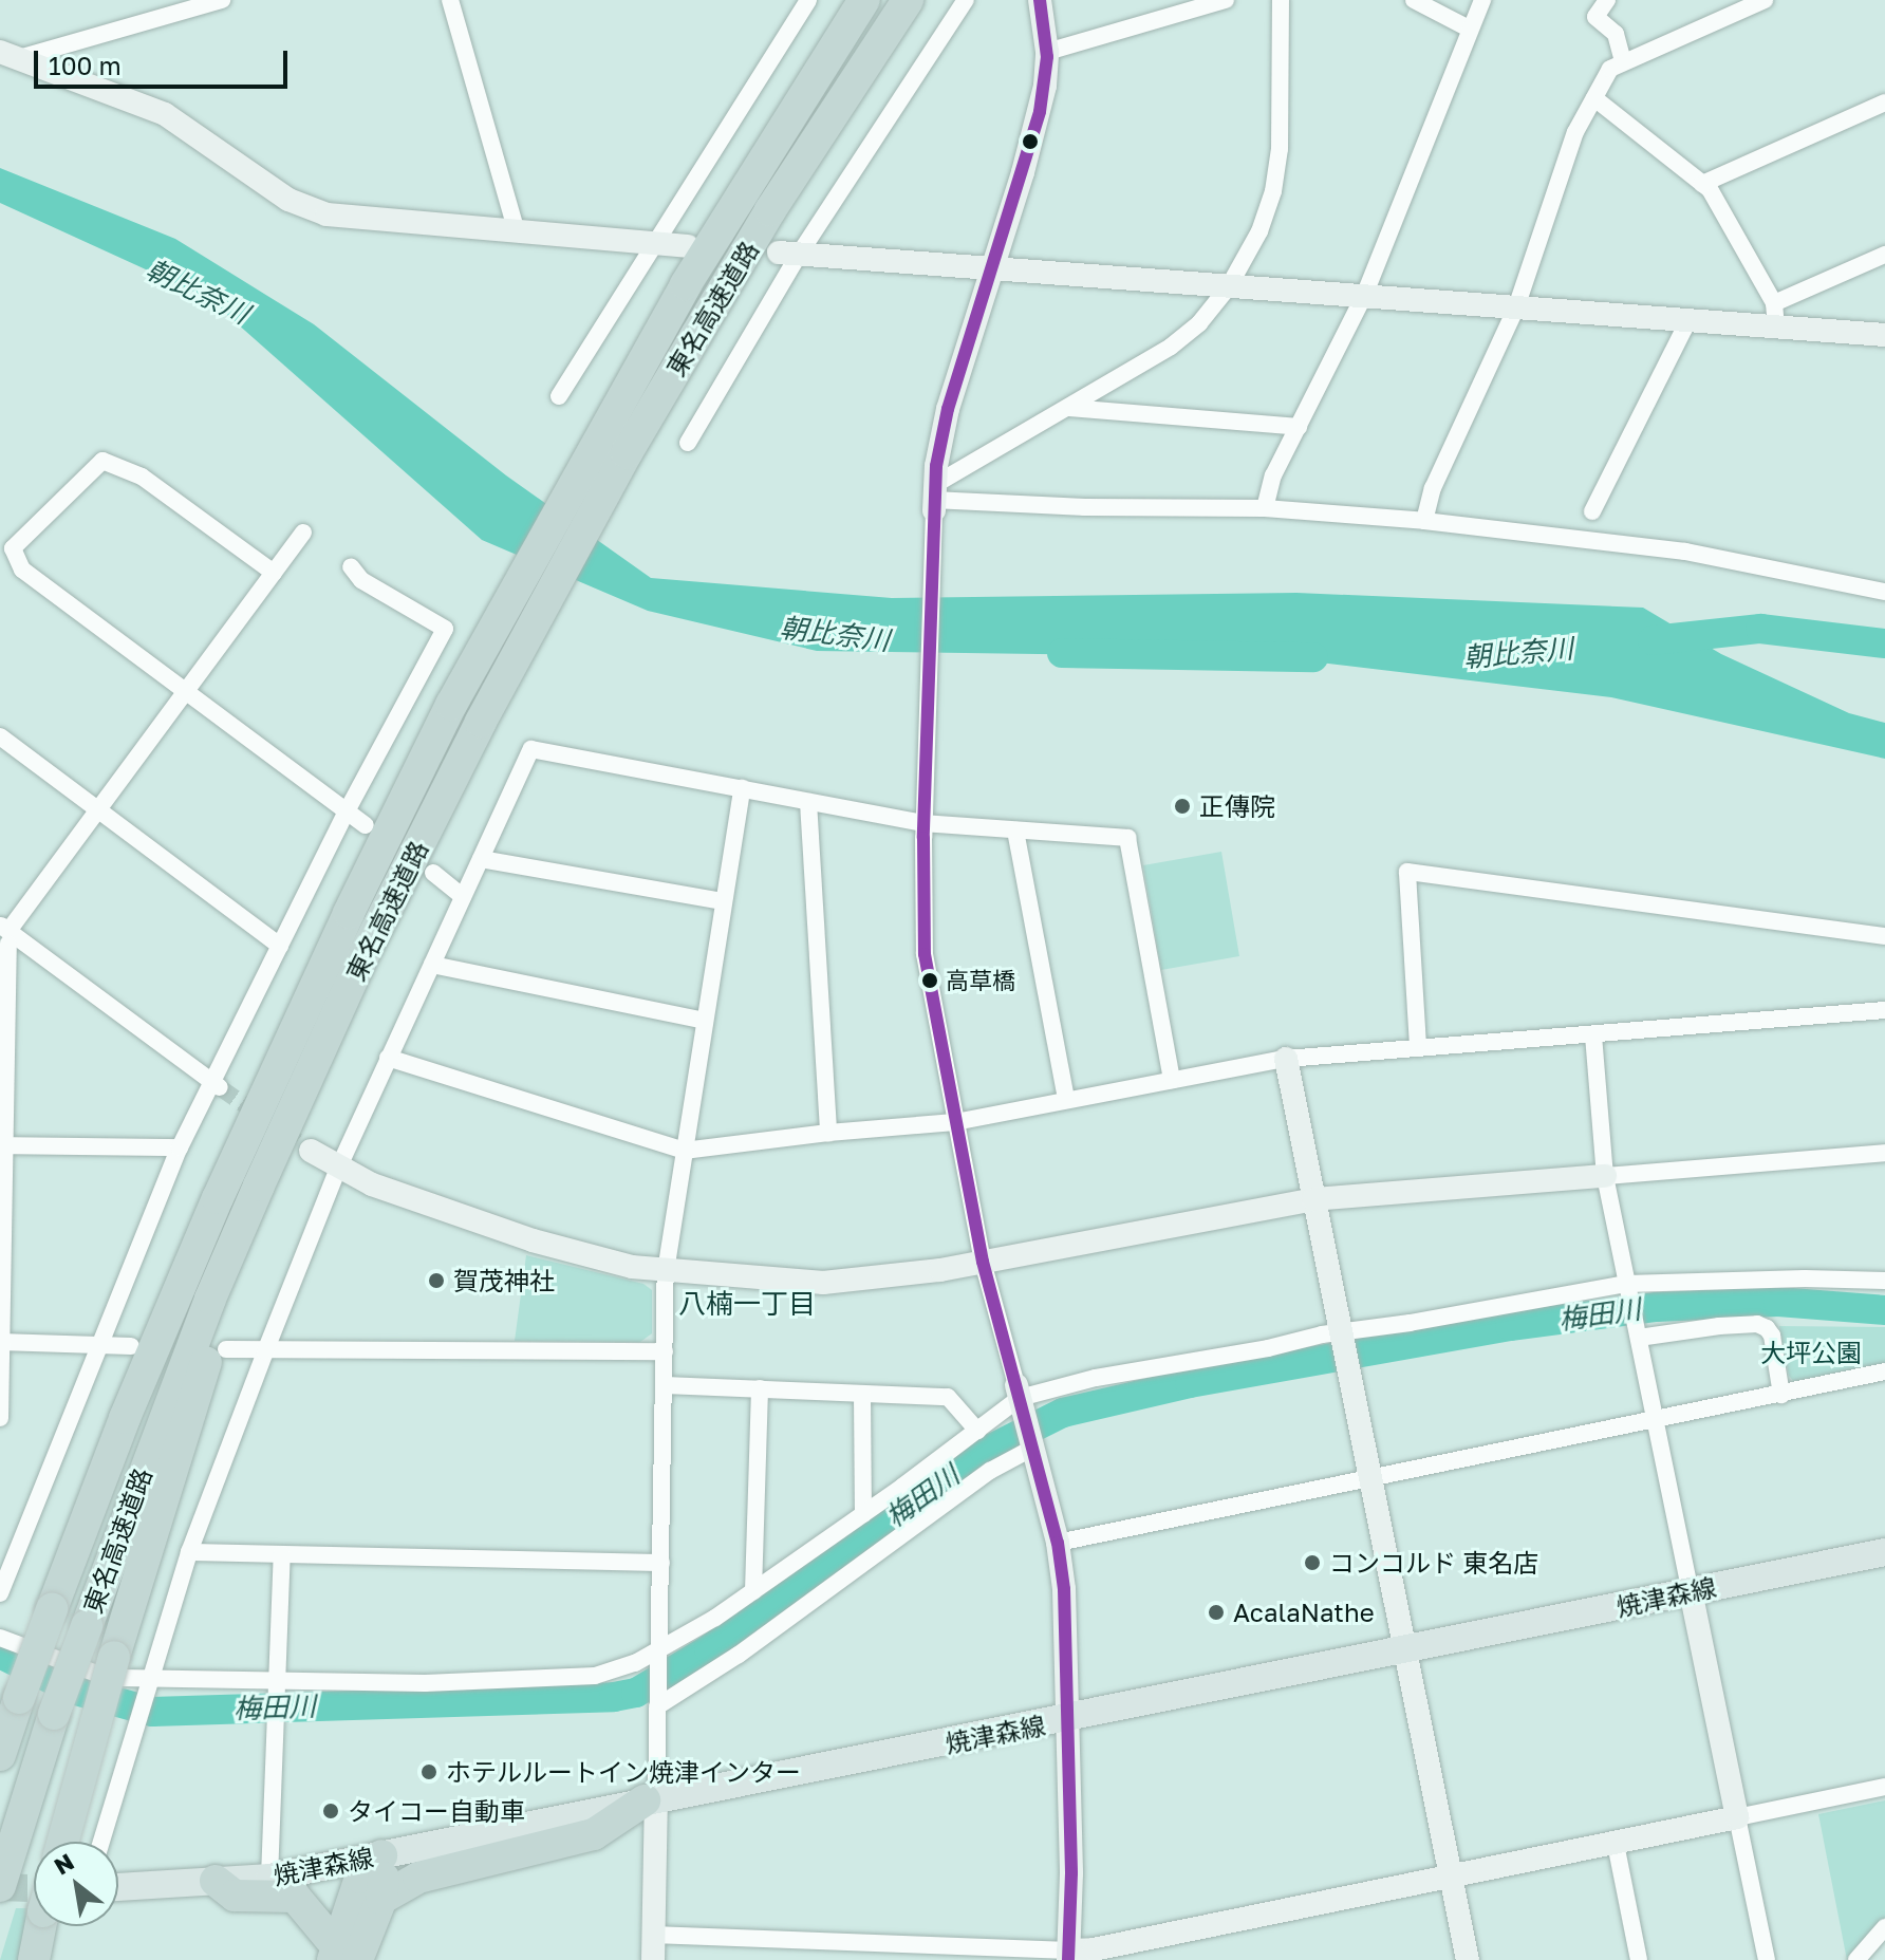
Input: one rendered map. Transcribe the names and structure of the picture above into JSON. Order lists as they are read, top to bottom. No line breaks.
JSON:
{"streets":{"highway":["東名高速道路"],"main road":["焼津森線"]},"districts":["八楠一丁目"],"water":["朝比奈川","梅田川"],"parks":["大坪公園"],"places":["正傳院","高草橋","賀茂神社","コンコルド 東名店","AcalaNathe","ホテルルートイン焼津インター","タイコー自動車"],"scale_bar":"100 m","north":"top left"}
